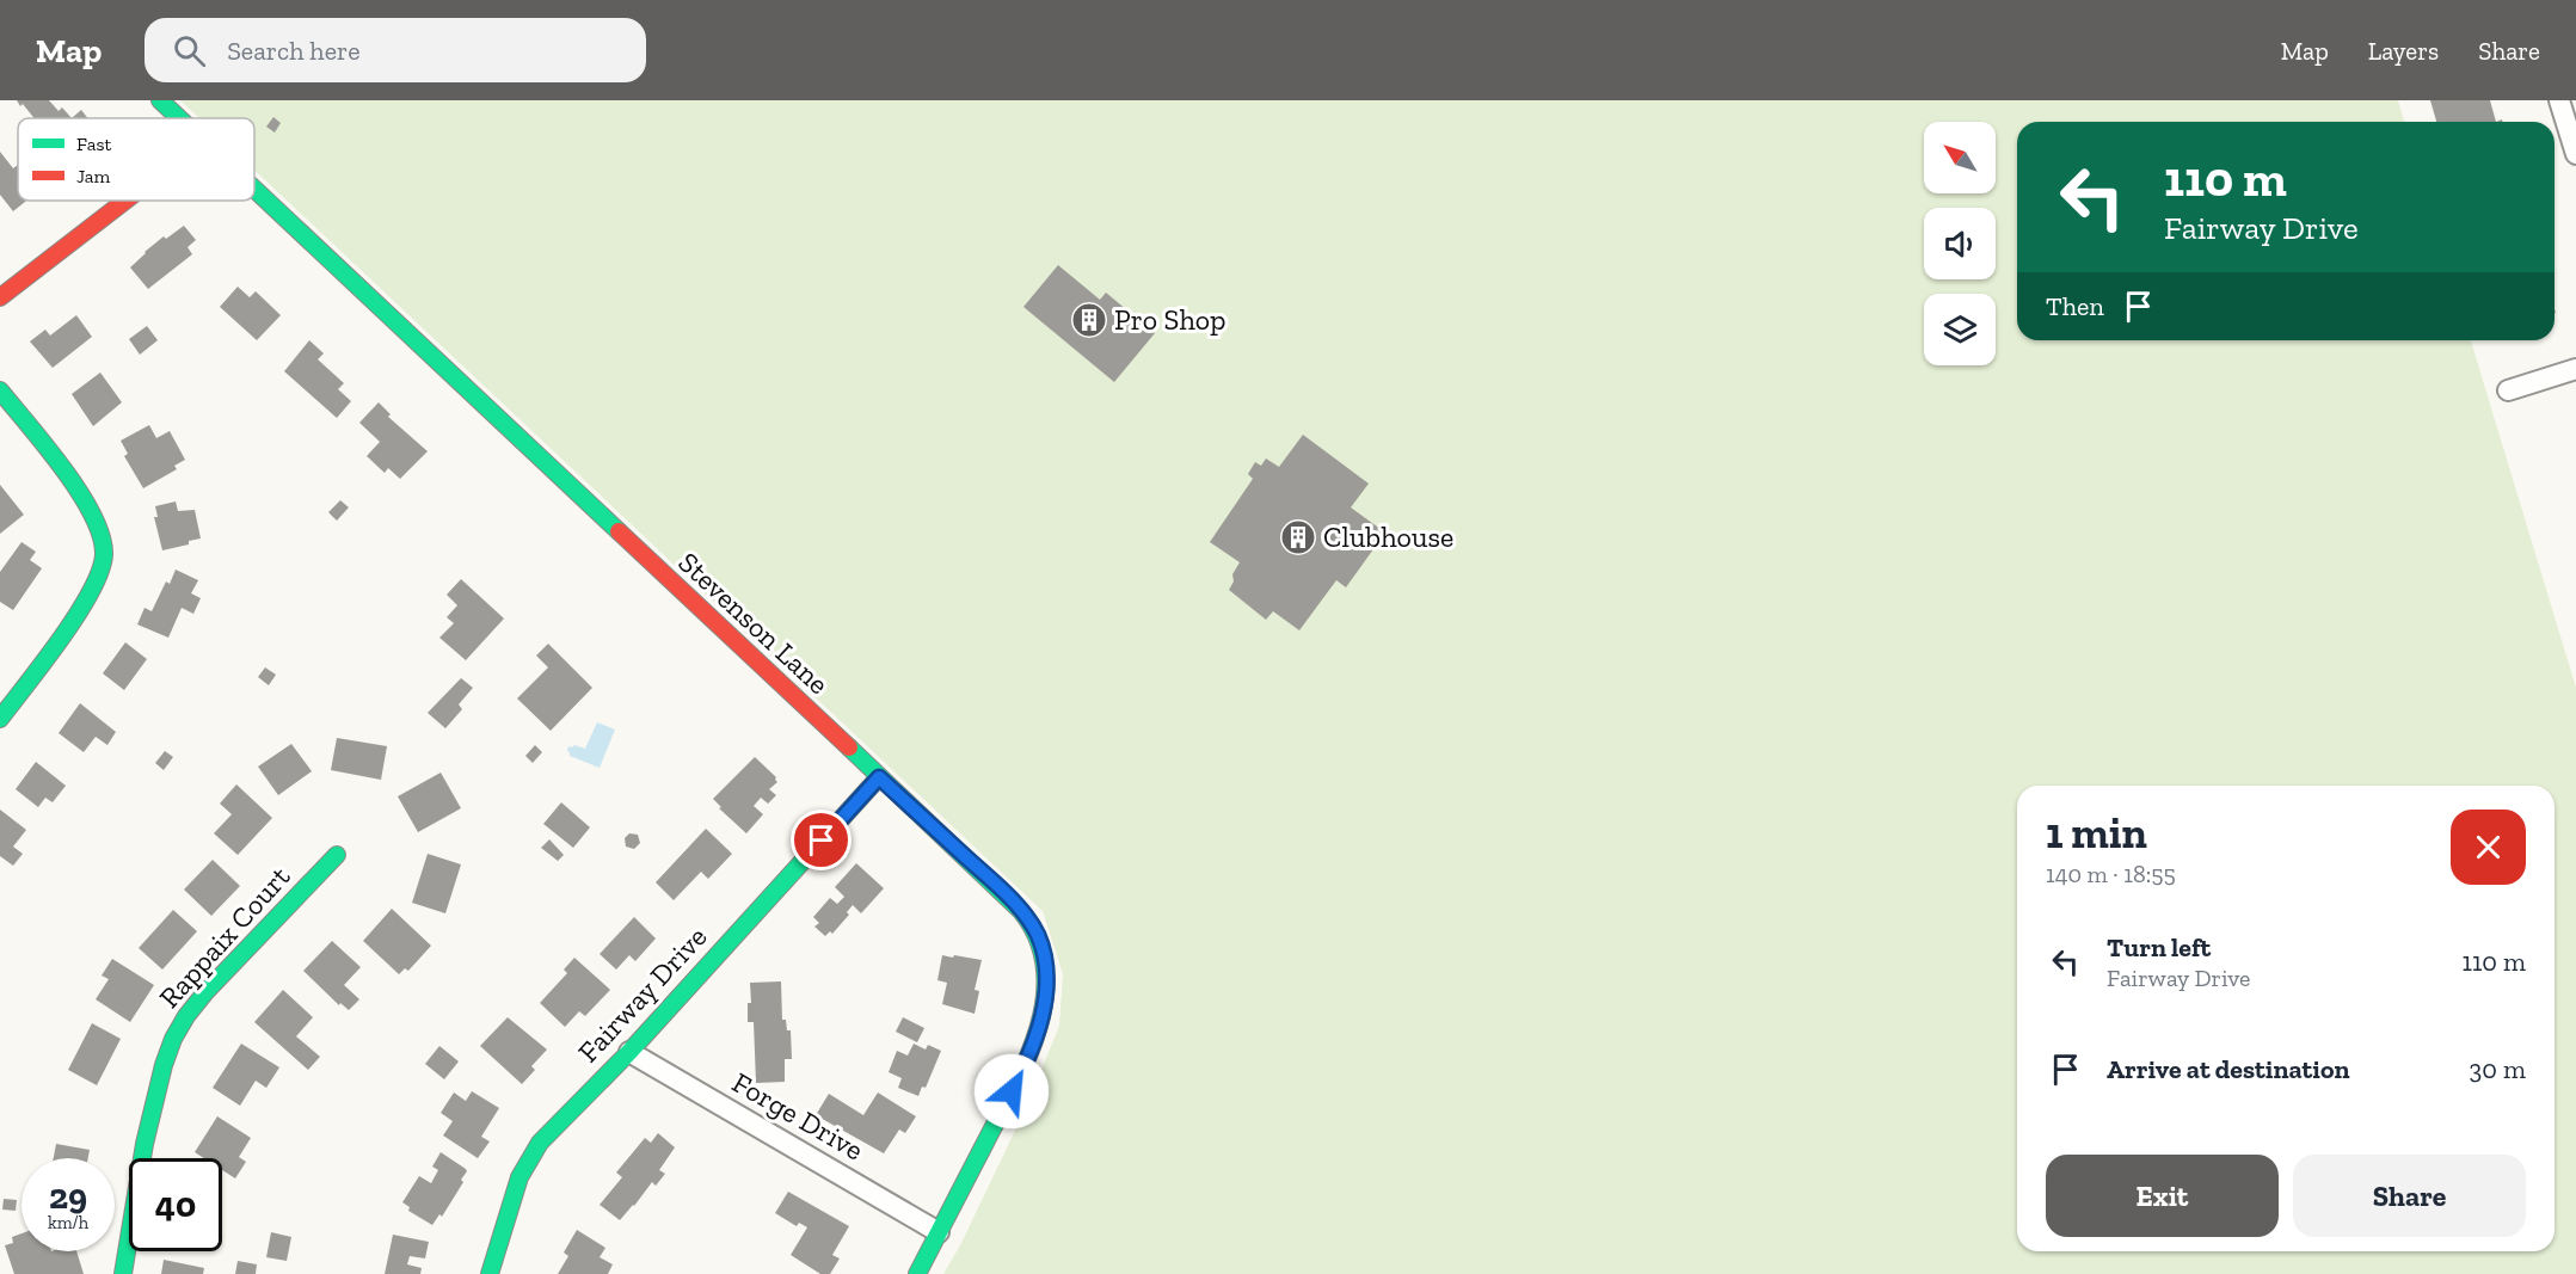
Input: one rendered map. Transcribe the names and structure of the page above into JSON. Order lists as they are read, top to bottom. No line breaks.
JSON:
{"streets":{"street":["Stevenson Lane","Rappaix Court","Fairway Drive","Forge Drive"]},"crossings":[["Stevenson Lane","Fairway Drive"],["Stevenson Lane","Forge Drive"],["Fairway Drive","Forge Drive"]],"places":{"building":["Pro Shop","Clubhouse"]},"legend":["Fast","Jam"],"north":"top left","page":{"header":"Map","search":"Search here","nav":["Map","Layers","Share"],"turn":["110 m","Fairway Drive"],"then":"Then","heading":["1 min","140 m · 18:55"],"list":[{"name":"Turn left","note":"Fairway Drive","value":"110 m"},{"name":"Arrive at destination","value":"30 m"}],"buttons":["Exit","Share"],"speed":"29 km/h","limit":"40"}}
